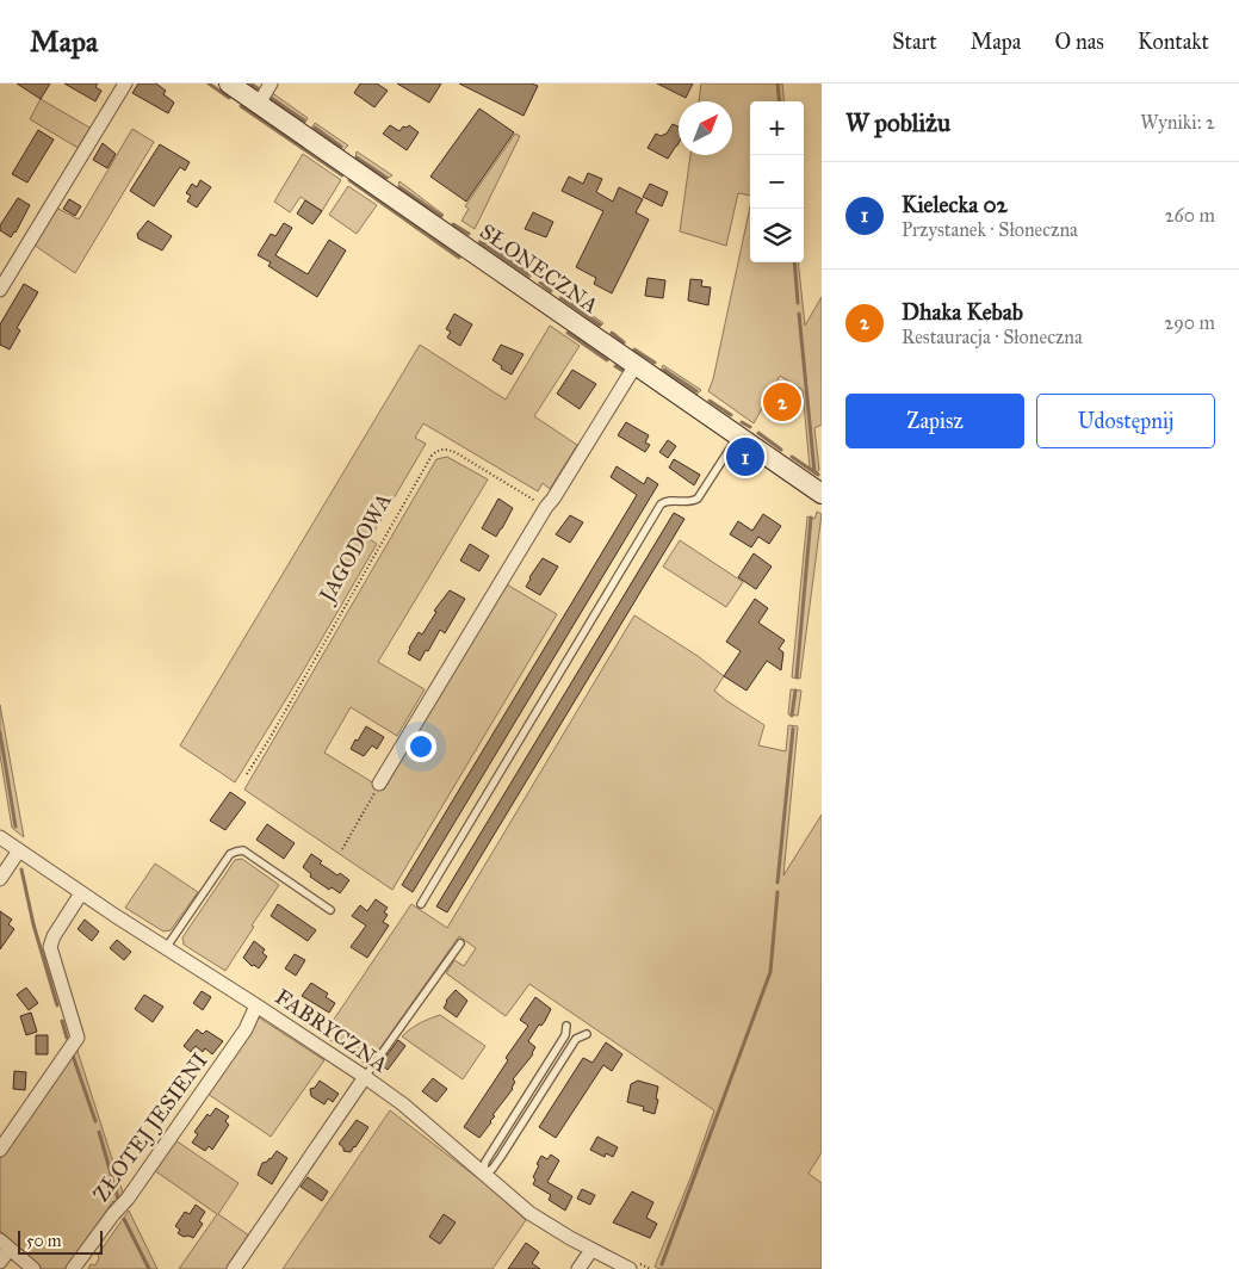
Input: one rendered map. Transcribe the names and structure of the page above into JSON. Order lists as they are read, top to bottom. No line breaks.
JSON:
{"streets":{"main road":["SŁONECZNA"],"street":["FABRYCZNA","ZŁOTEJ JESIENI"],"path":["JAGODOWA"]},"crossings":[["FABRYCZNA","ZŁOTEJ JESIENI"]],"scale_bar":"50 m","north":"top right","page":{"header":"Mapa","nav":["Start","Mapa","O nas","Kontakt"],"heading":["W pobliżu","Wyniki: 2"],"map_buttons":["+","−"],"list":[{"mark":"1","name":"Kielecka 02","note":"Przystanek · Słoneczna","value":"260 m"},{"mark":"2","name":"Dhaka Kebab","note":"Restauracja · Słoneczna","value":"290 m"}],"buttons":["Zapisz","Udostępnij"],"pins":["2","1"],"scale":"50 m"}}
